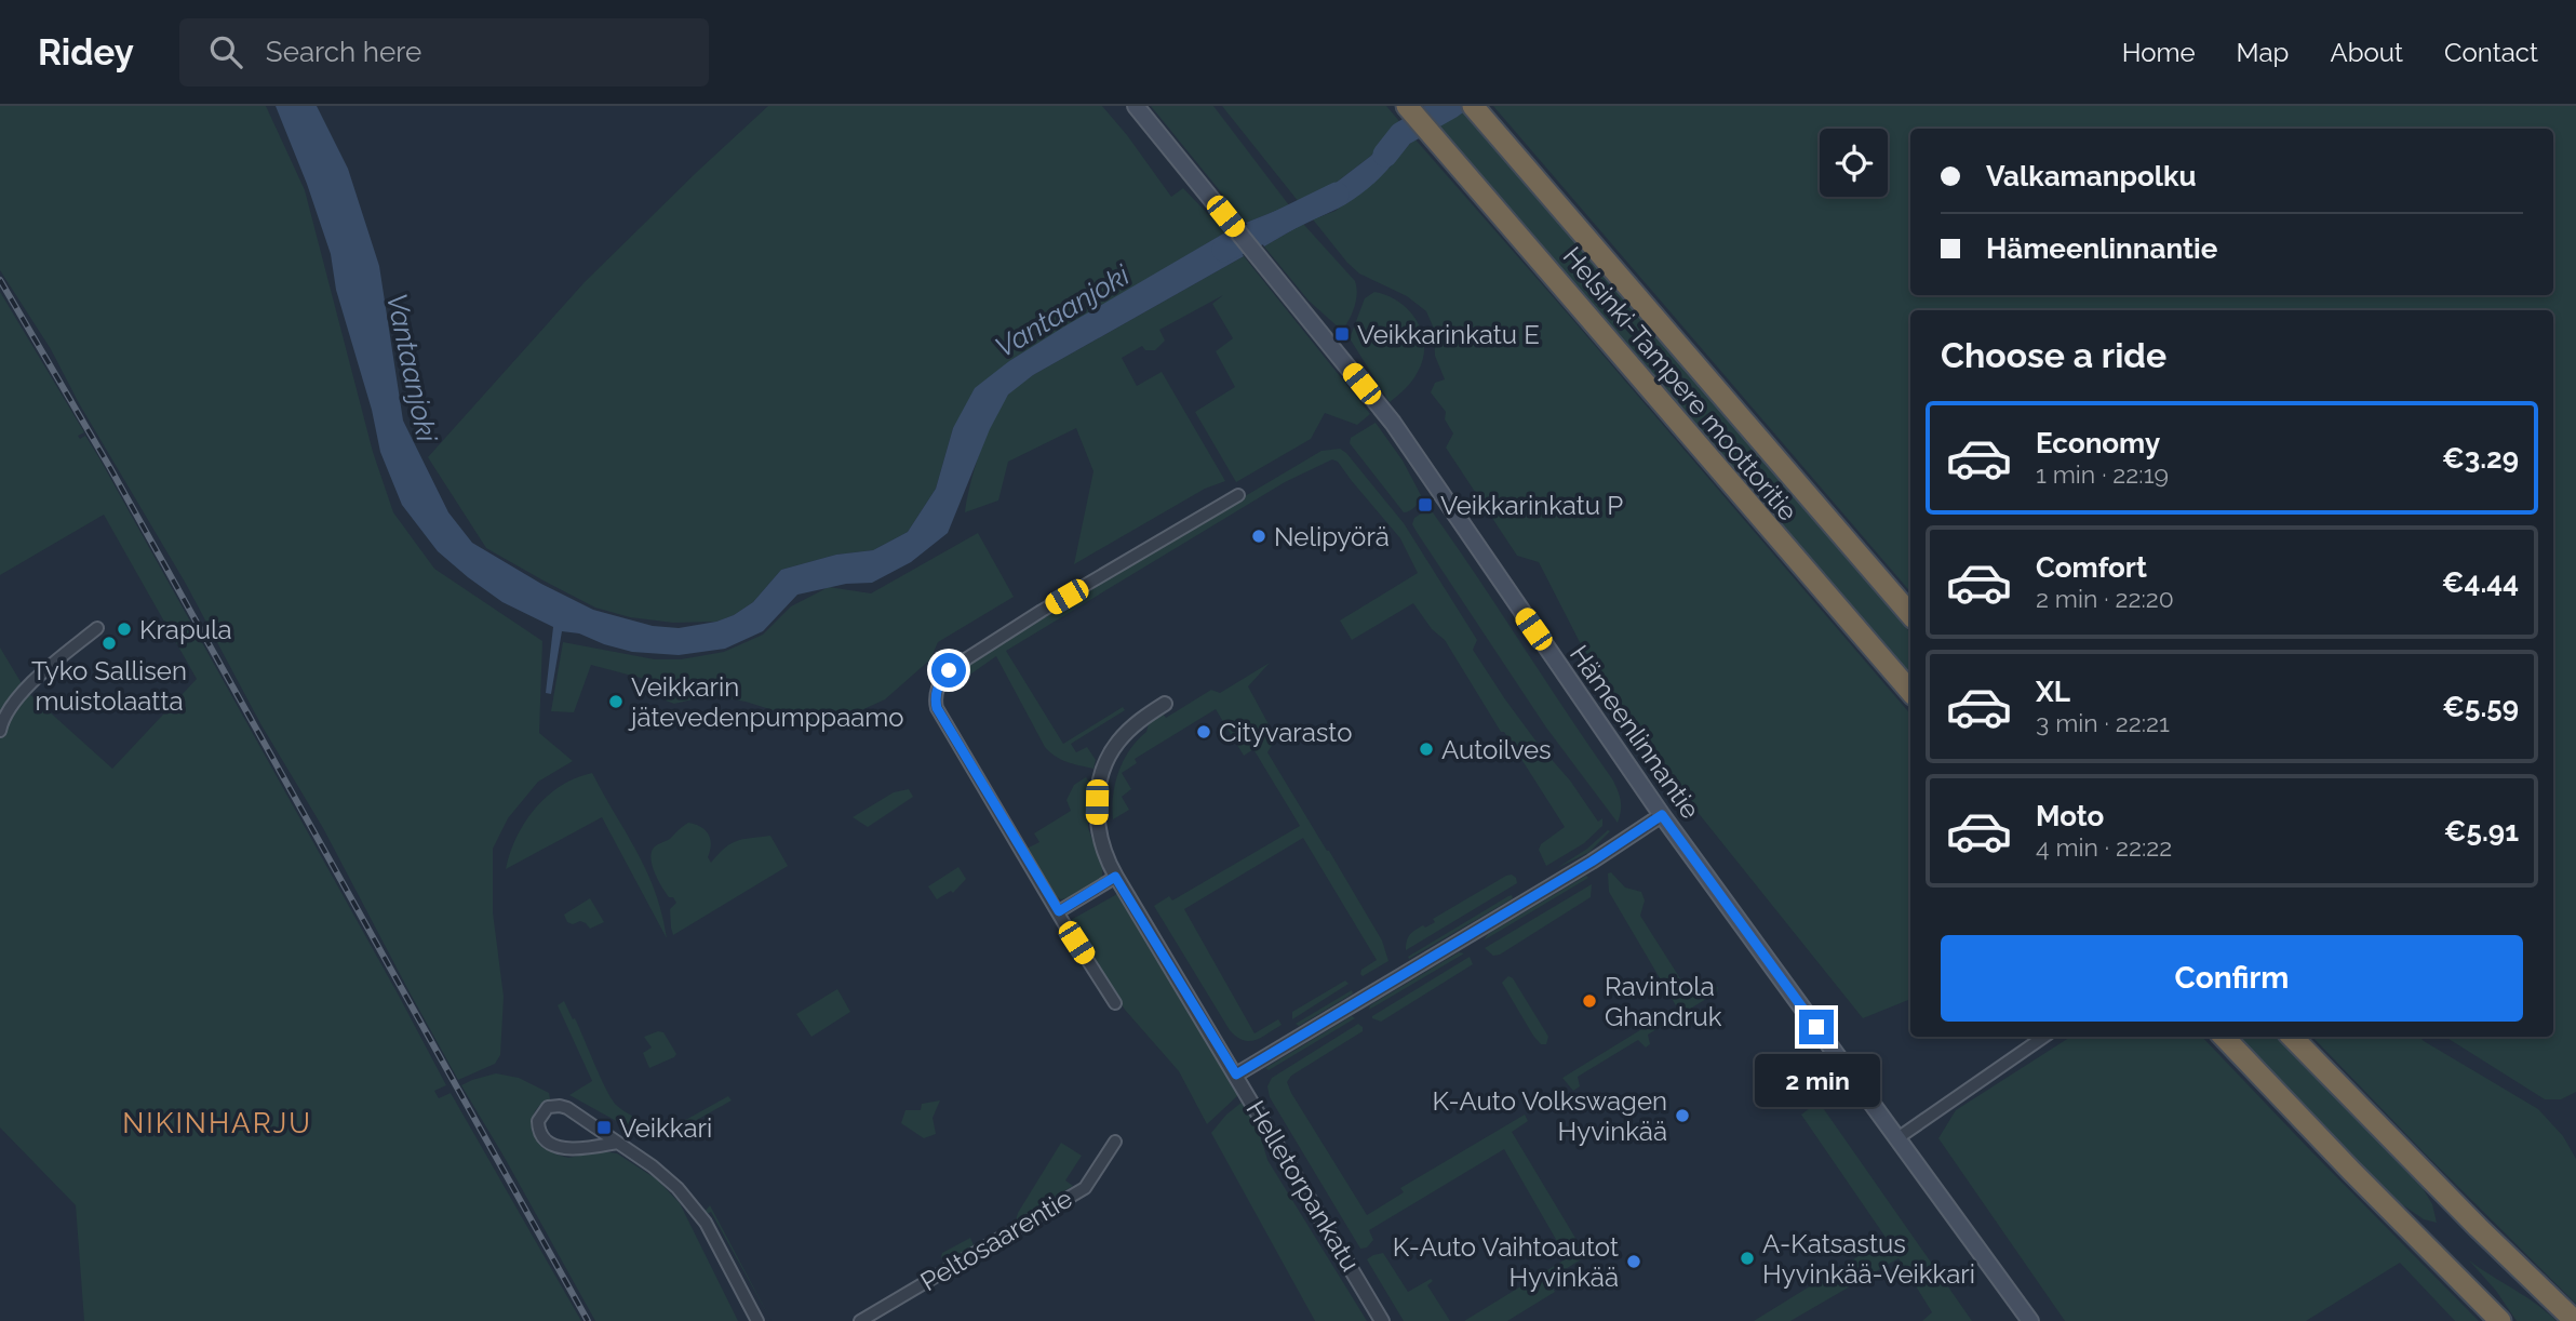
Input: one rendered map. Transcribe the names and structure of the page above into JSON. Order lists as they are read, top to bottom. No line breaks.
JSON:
{"streets":{"highway":["Helsinki-Tampere moottoritie"],"main road":["Hämeenlinnantie"],"street":["Helletorpankatu","Peltosaarentie"]},"districts":["NIKINHARJU"],"water":["Vantaanjoki"],"places":{"transit":["Veikkarinkatu E","Veikkarinkatu P","Veikkari"],"other":["Nelipyörä","Krapula","Tyko Sallisen muistolaatta","Veikkarin jätevedenpumppaamo","Cityvarasto","Autoilves","Ravintola Ghandruk","K-Auto Volkswagen Hyvinkää","A-Katsastus Hyvinkää-Veikkari","K-Auto Vaihtoautot Hyvinkää"]},"page":{"header":"Ridey","search":"Search here","nav":["Home","Map","About","Contact"],"banner":["Valkamanpolku","Hämeenlinnantie"],"heading":"Choose a ride","list":[{"name":"Economy","note":"1 min · 22:19","value":"€3.29"},{"name":"Comfort","note":"2 min · 22:20","value":"€4.44"},{"name":"XL","note":"3 min · 22:21","value":"€5.59"},{"name":"Moto","note":"4 min · 22:22","value":"€5.91"}],"buttons":"Confirm","bubble":"2 min"}}
